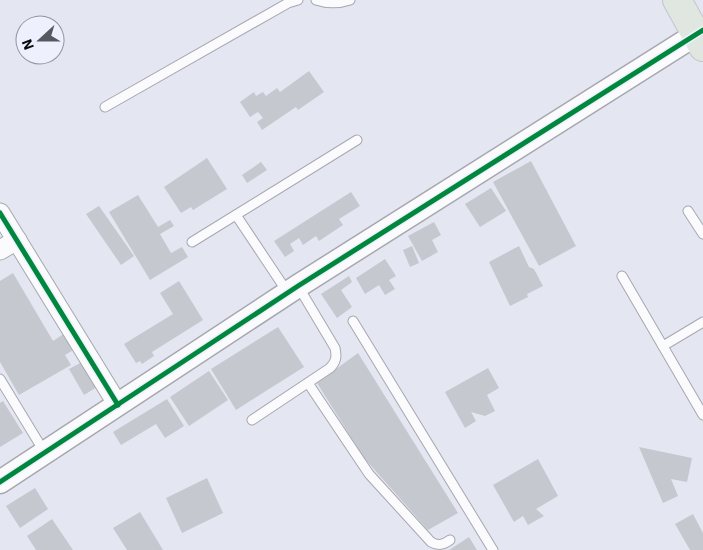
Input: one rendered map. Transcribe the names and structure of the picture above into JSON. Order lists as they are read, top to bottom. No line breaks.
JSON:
{"north":"left"}
